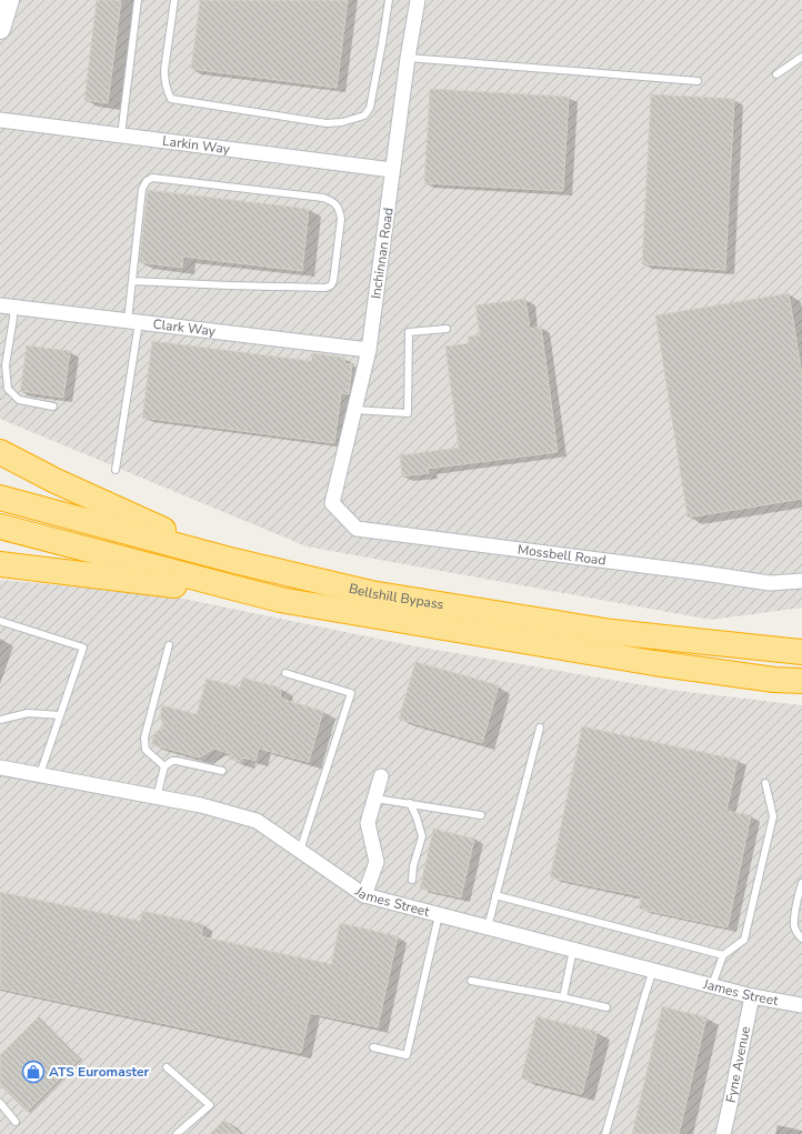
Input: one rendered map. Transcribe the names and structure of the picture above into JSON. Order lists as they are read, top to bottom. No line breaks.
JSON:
{"streets":{"highway":["Bellshill Bypass"],"street":["Larkin Way","Inchinnan Road","Clark Way","Mossbell Road","James Street","Fyne Avenue"]},"crossings":[["Larkin Way","Inchinnan Road"],["Inchinnan Road","Clark Way"],["Inchinnan Road","Mossbell Road"],["James Street","Fyne Avenue"]],"places":{"shop":["ATS Euromaster"]}}
